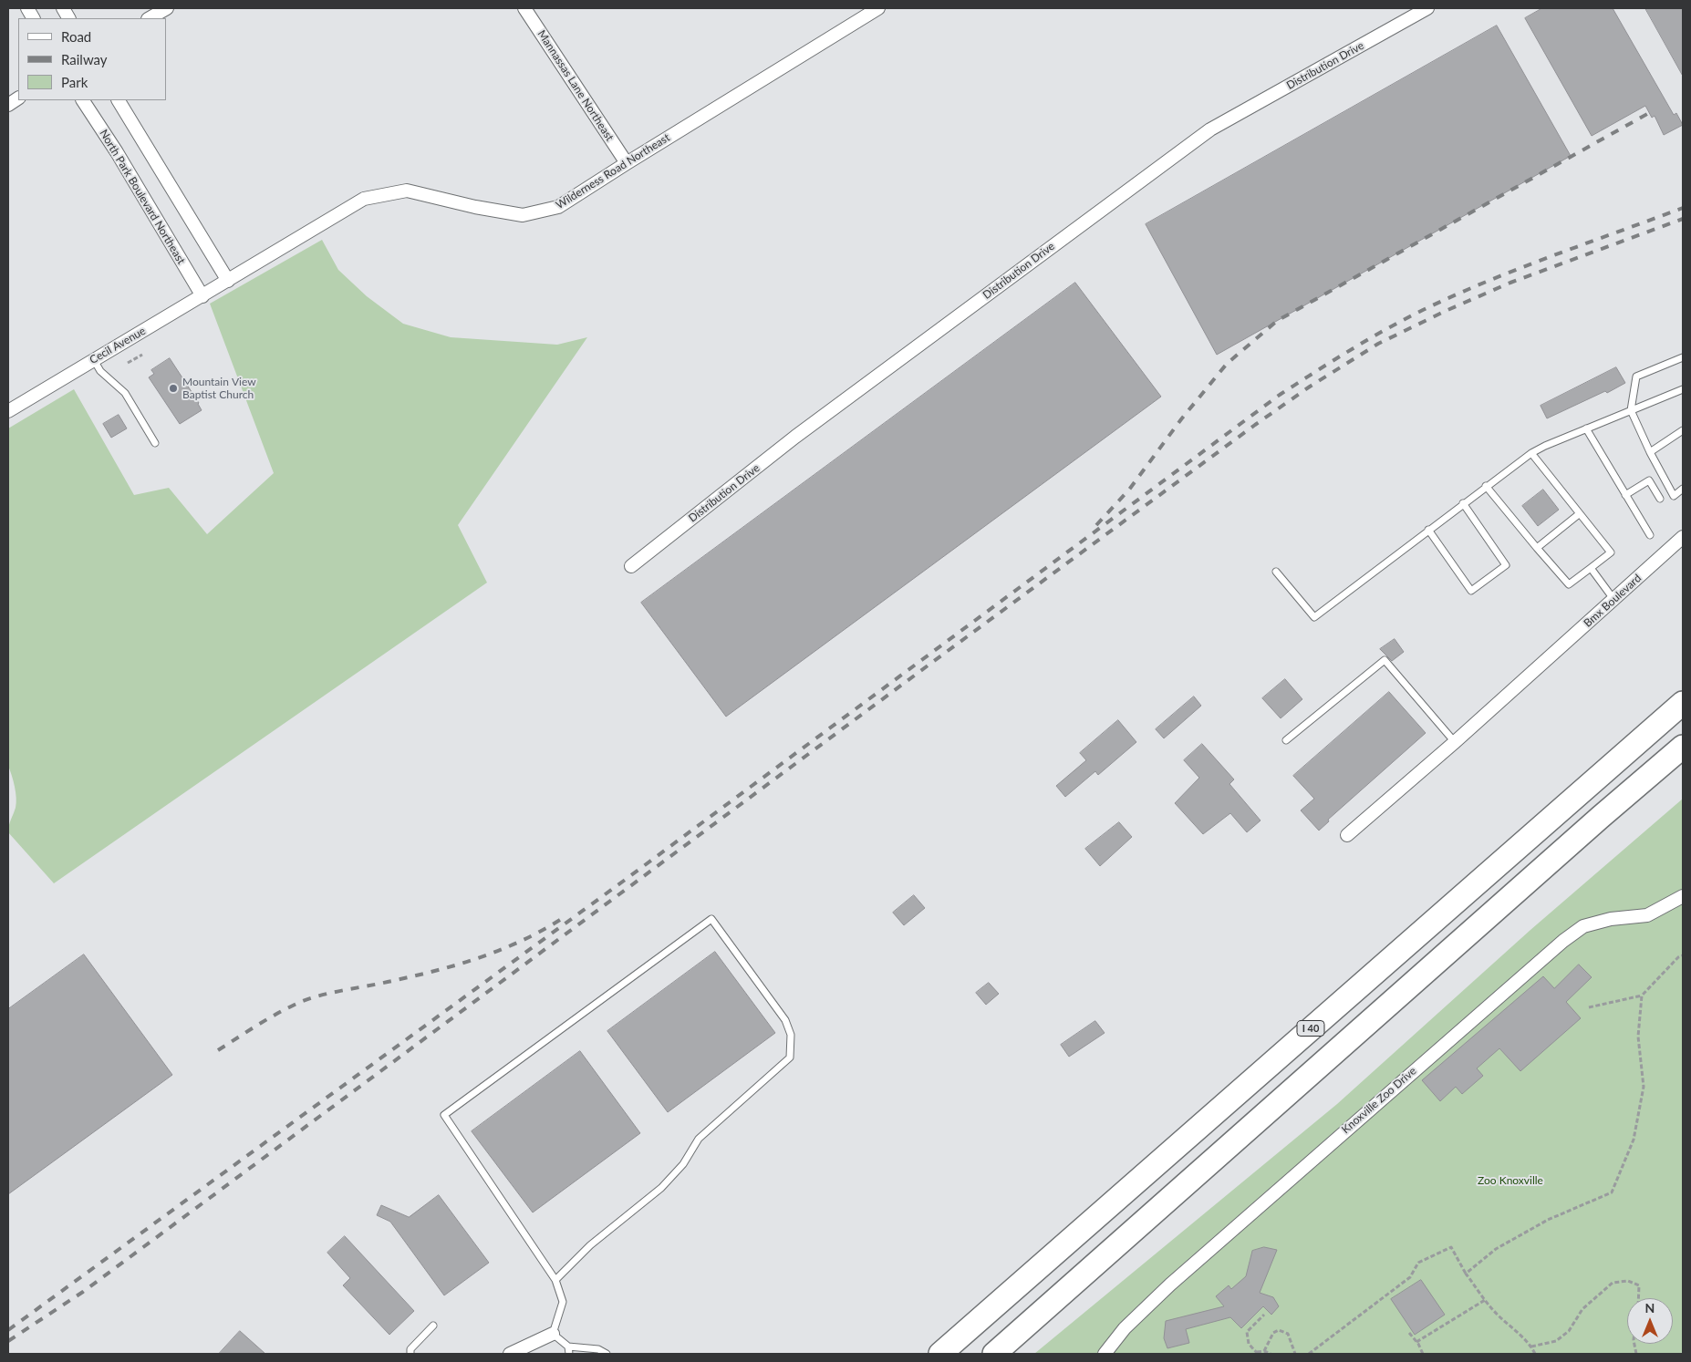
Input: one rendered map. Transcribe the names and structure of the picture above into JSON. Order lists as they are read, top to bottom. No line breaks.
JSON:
{"streets":{"highway":["I 40"],"street":["Distribution Drive","Mannassas Lane Northeast","Wilderness Road Northeast","North Park Boulevard Northeast","Cecil Avenue","Bmx Boulevard","Knoxville Zoo Drive"]},"crossings":[["Mannassas Lane Northeast","Wilderness Road Northeast"],["Wilderness Road Northeast","Cecil Avenue"],["North Park Boulevard Northeast","Cecil Avenue"]],"parks":["Zoo Knoxville"],"places":["Mountain View Baptist Church"],"legend":["Road","Railway","Park"],"north":"top"}
